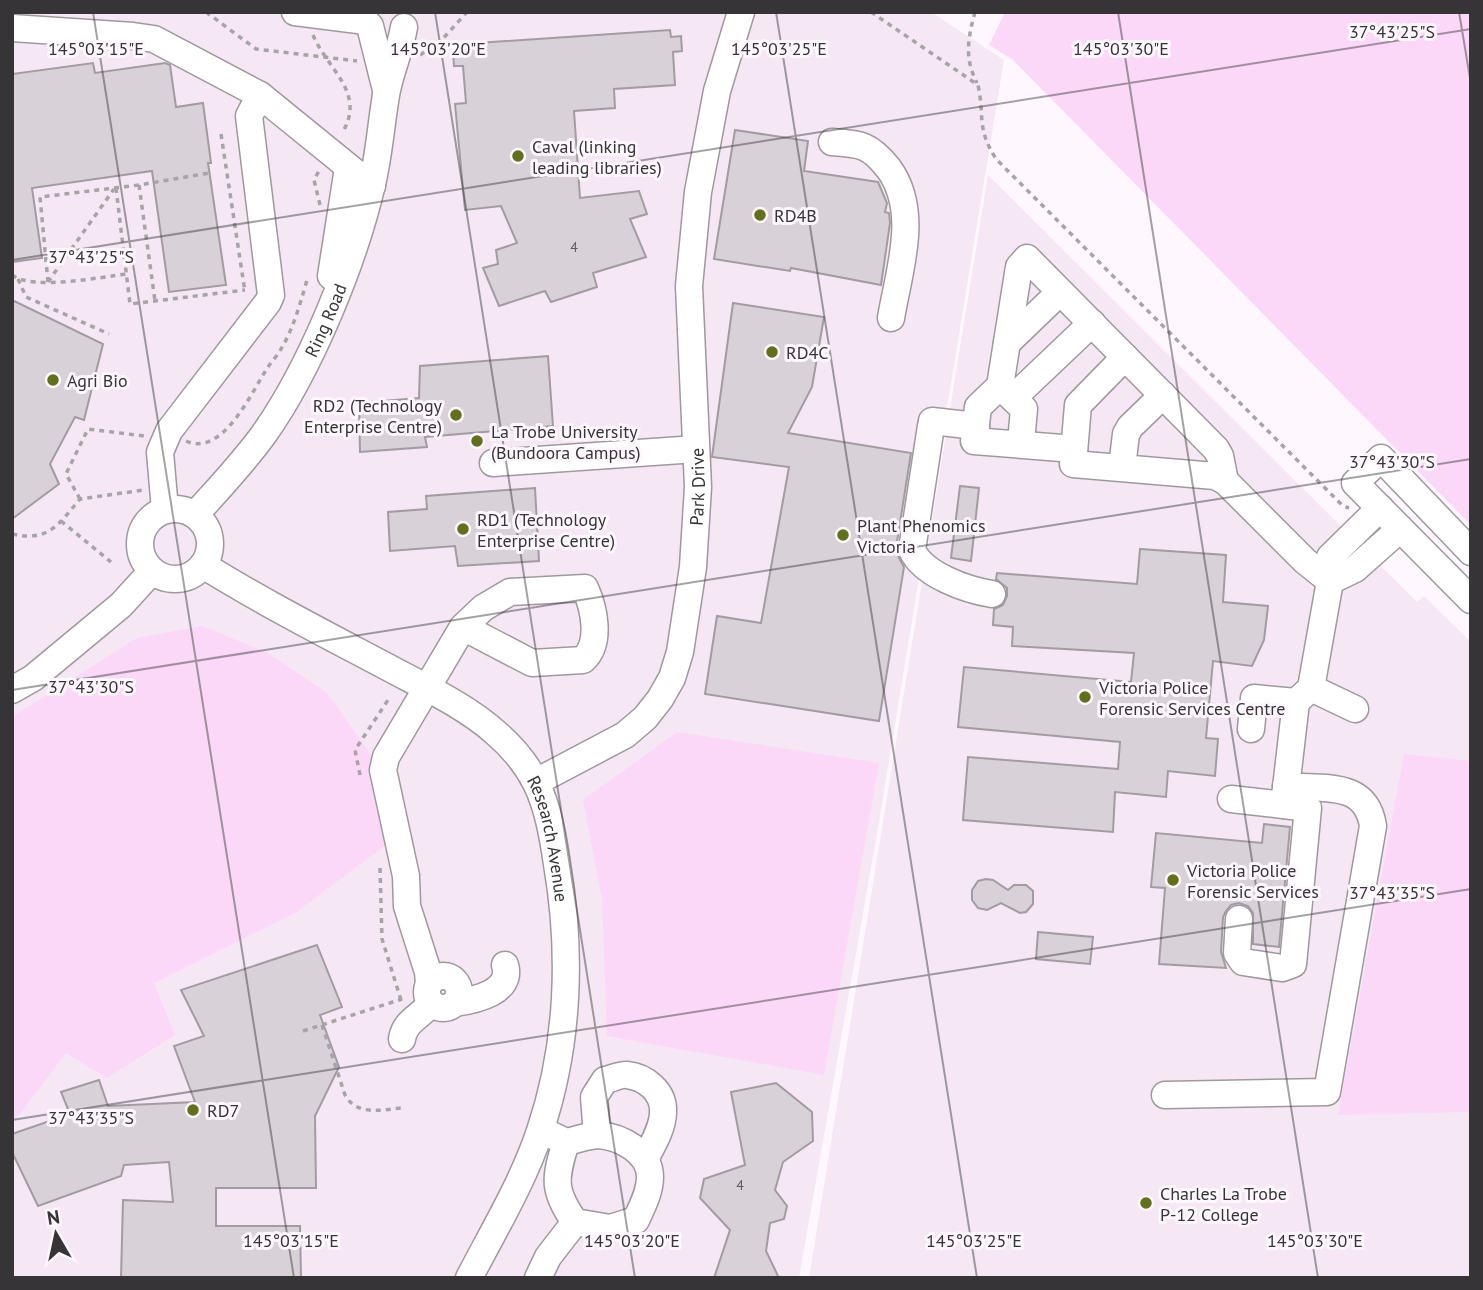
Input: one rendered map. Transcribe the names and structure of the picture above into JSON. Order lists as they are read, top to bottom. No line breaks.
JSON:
{"streets":{"street":["Ring Road","Park Drive","Research Avenue"]},"crossings":[["Ring Road","Research Avenue"],["Park Drive","Research Avenue"]],"places":["Caval (linking leading libraries)","RD4B","RD4C","Agri Bio","RD2 (Technology Enterprise Centre)","La Trobe University (Bundoora Campus)","RD1 (Technology Enterprise Centre)","Plant Phenomics Victoria","Victoria Police Forensic Services Centre","Victoria Police Forensic Services","RD7","Charles La Trobe P-12 College"],"house_numbers":["4","4"],"north":"top","coordinates":["37°43'25\"S","145°03'15\"E","145°03'20\"E","145°03'25\"E","145°03'30\"E","37°43'30\"S","37°43'35\"S"]}
